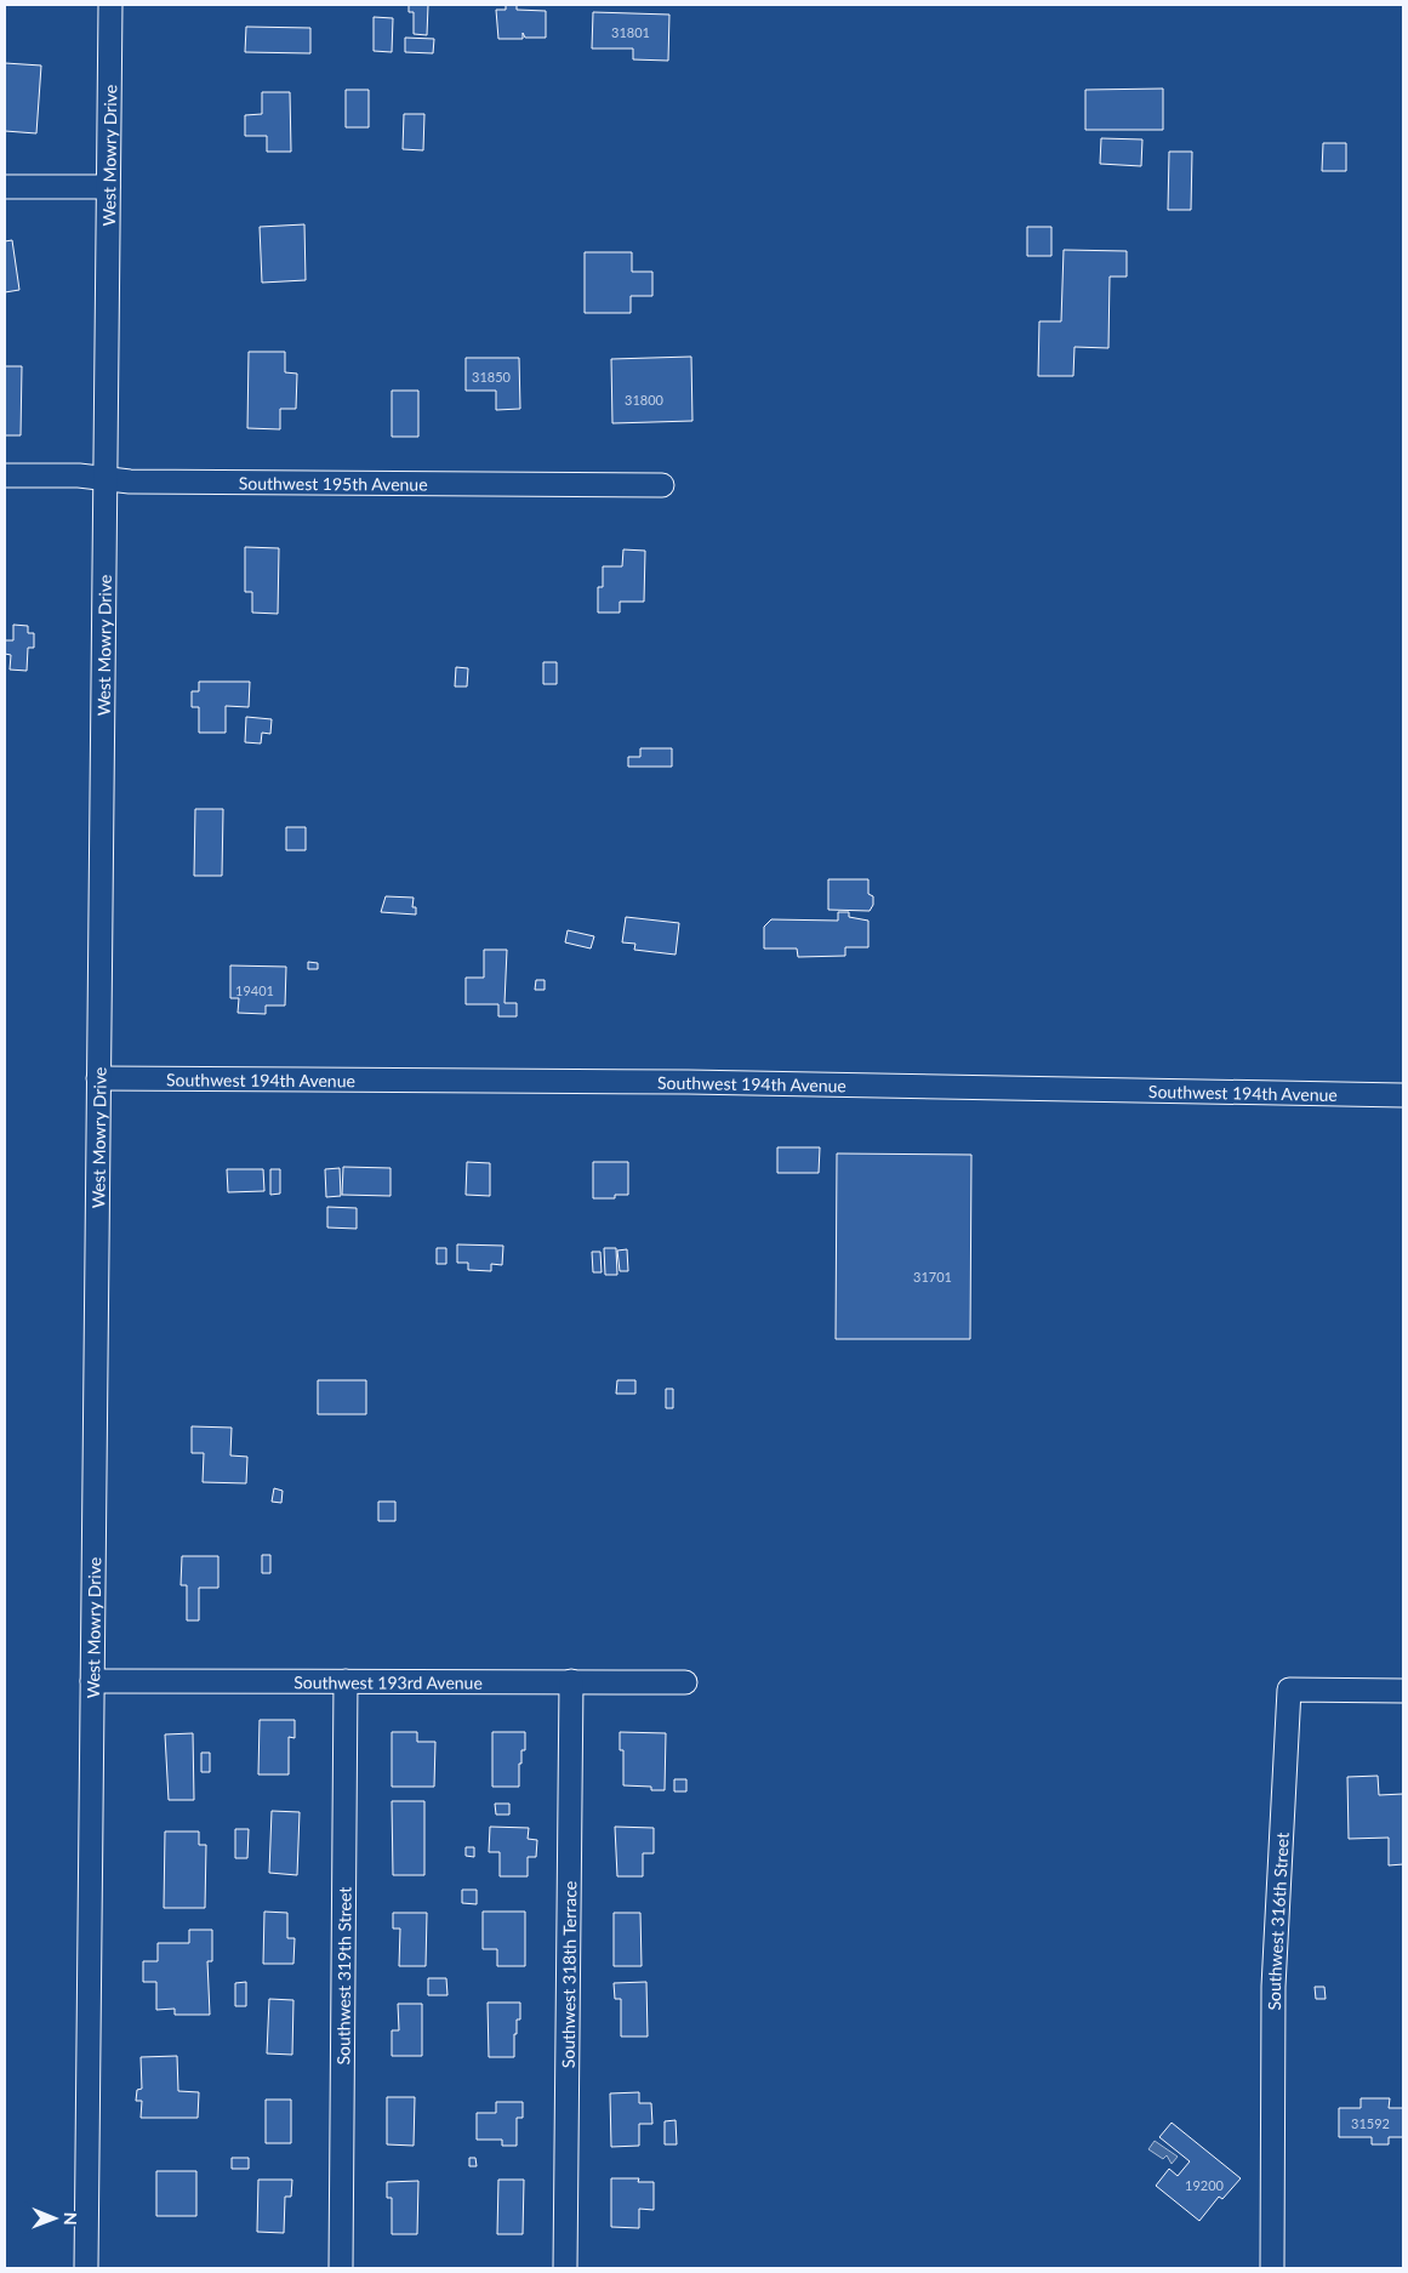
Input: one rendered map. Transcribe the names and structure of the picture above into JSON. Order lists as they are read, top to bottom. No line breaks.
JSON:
{"streets":{"street":["West Mowry Drive","Southwest 195th Avenue","Southwest 194th Avenue","Southwest 193rd Avenue","Southwest 316th Street","Southwest 319th Street","Southwest 318th Terrace"]},"crossings":[["West Mowry Drive","Southwest 195th Avenue"],["West Mowry Drive","Southwest 194th Avenue"],["West Mowry Drive","Southwest 193rd Avenue"],["Southwest 193rd Avenue","Southwest 319th Street"],["Southwest 193rd Avenue","Southwest 318th Terrace"]],"house_numbers":["31801","31850","31800","19401","31701","31592","19200"],"north":"right"}
